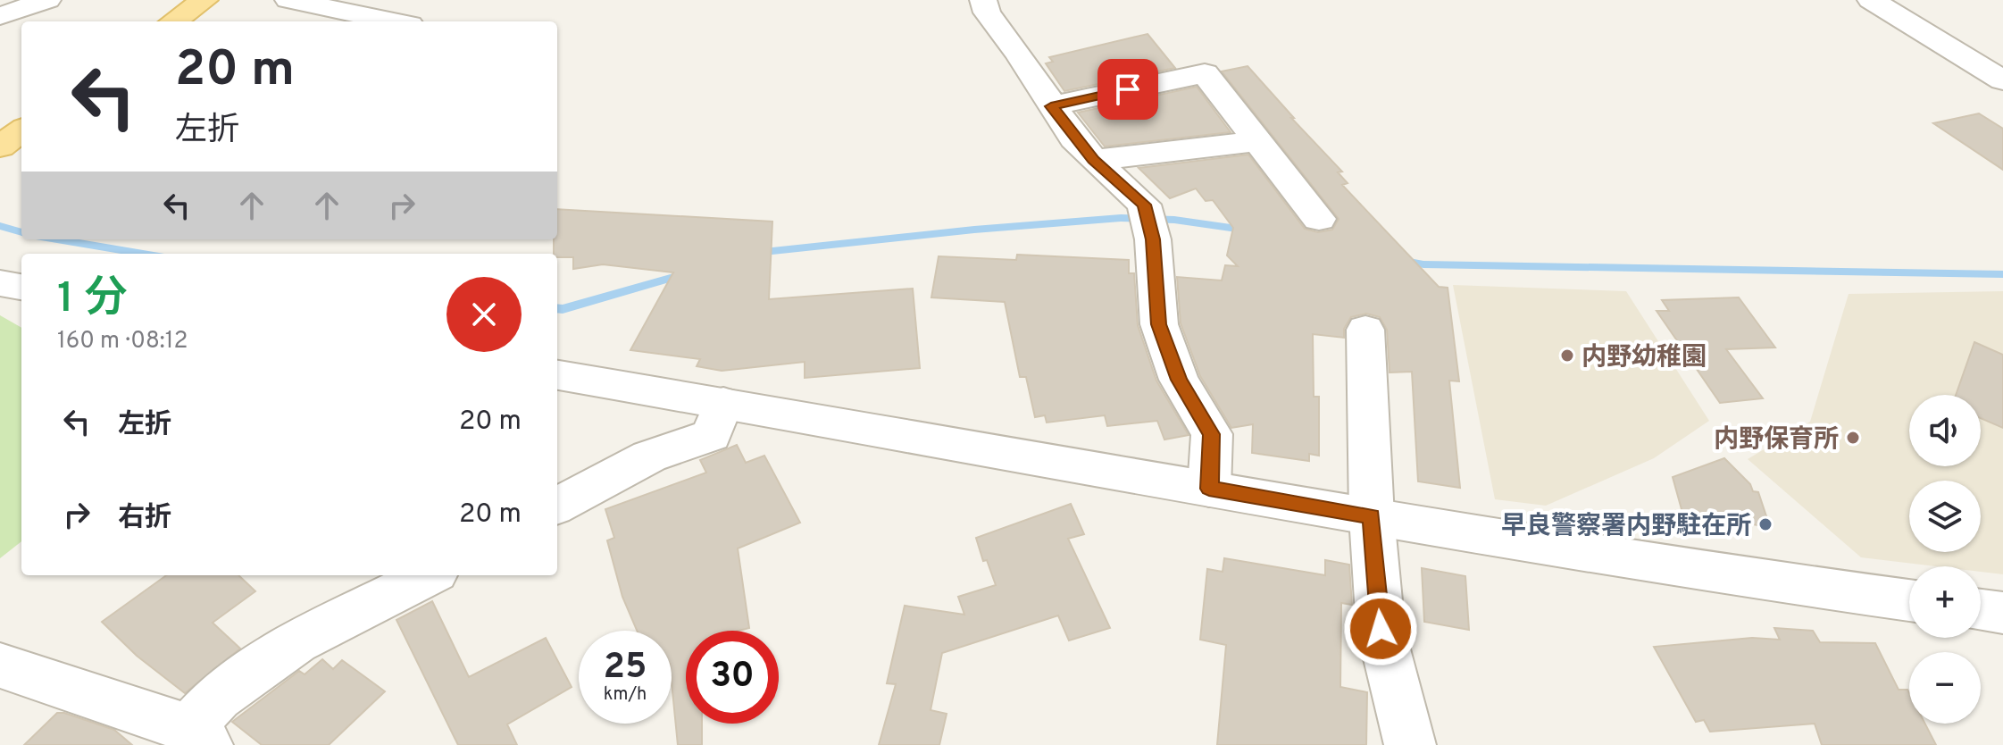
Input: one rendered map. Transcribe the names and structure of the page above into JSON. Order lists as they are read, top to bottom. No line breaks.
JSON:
{"places":["内野幼稚園","内野保育所","早良警察署内野駐在所"],"page":{"turn":["20 m","左折"],"heading":["1 分","160 m · 08:12"],"list":[{"name":"左折","value":"20 m"},{"name":"右折","value":"20 m"}],"map_buttons":["+","−"],"speed":"25 km/h","limit":"30"}}
